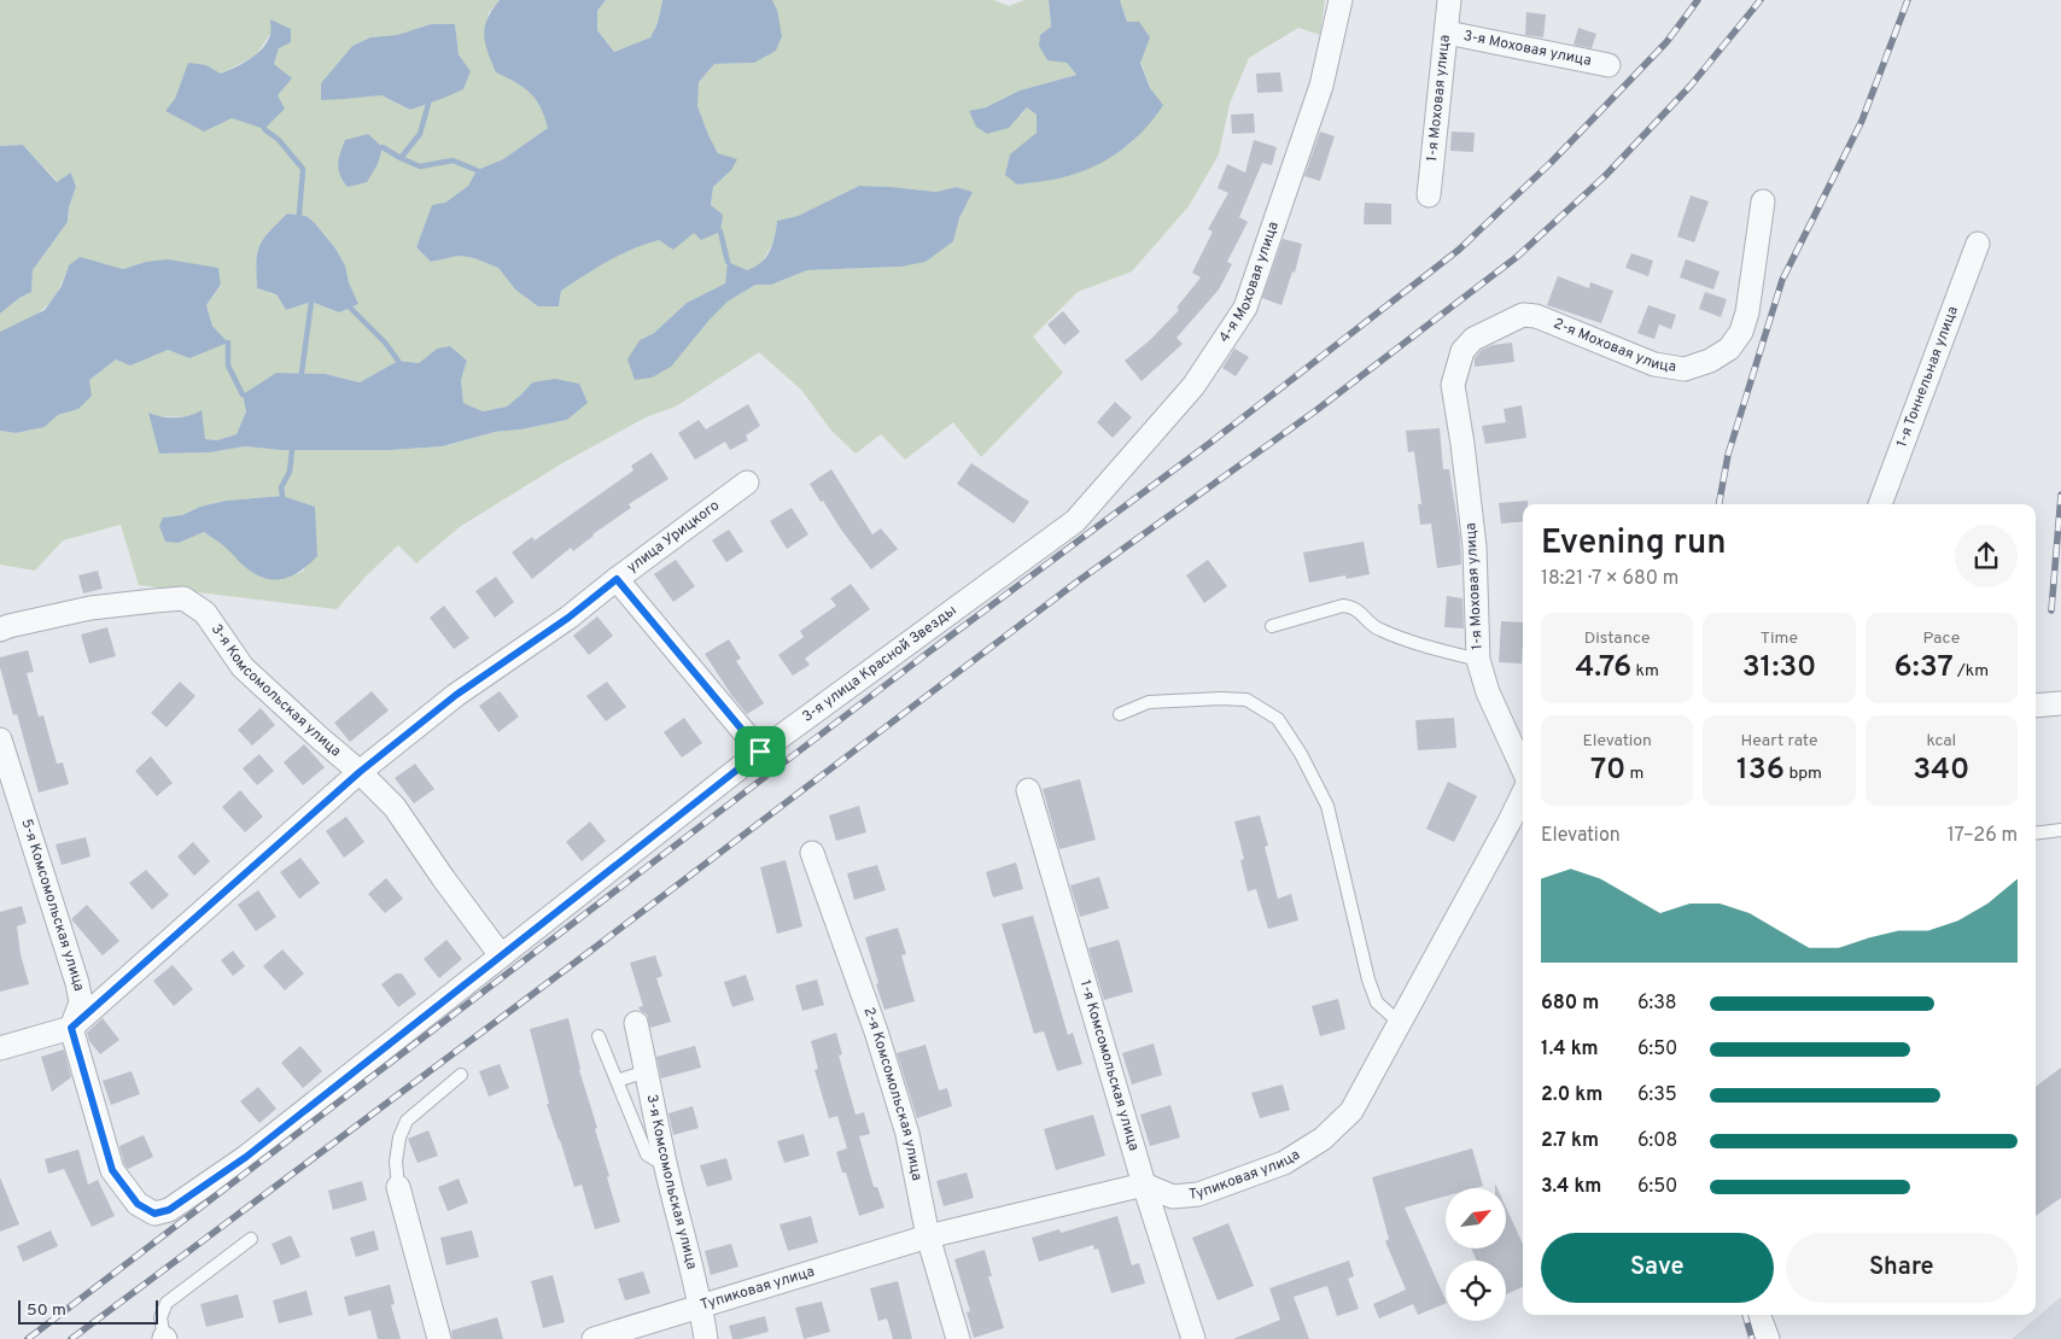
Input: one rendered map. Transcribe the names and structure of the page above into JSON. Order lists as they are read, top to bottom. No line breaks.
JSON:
{"streets":{"street":["3-я Моховая улица","1-я Моховая улица","4-я Моховая улица","2-я Моховая улица","1-я Тоннельная улица","улица Урицкого","3-я улица Красной Звезды","3-я Комсомольская улица","5-я Комсомольская улица","1-я Комсомольская улица","2-я Комсомольская улица","Тупиковая улица"]},"crossings":[["3-я Моховая улица","1-я Моховая улица"],["1-я Моховая улица","2-я Моховая улица"],["4-я Моховая улица","3-я улица Красной Звезды"],["улица Урицкого","3-я улица Красной Звезды"],["улица Урицкого","3-я Комсомольская улица"],["улица Урицкого","5-я Комсомольская улица"],["3-я улица Красной Звезды","3-я Комсомольская улица"],["3-я улица Красной Звезды","5-я Комсомольская улица"],["3-я Комсомольская улица","Тупиковая улица"],["1-я Комсомольская улица","Тупиковая улица"],["2-я Комсомольская улица","Тупиковая улица"]],"scale_bar":"50 m","north":"top right","page":{"heading":["Evening run","18:21 · 7 × 680 m"],"stats":[["Distance","4.76 km"],["Time","31:30"],["Pace","6:37 /km"],["Elevation","70 m"],["Heart rate","136 bpm"],["kcal","340"]],"chart":["Elevation","17–26 m"],"list":[{"name":"680 m","note":"6:38"},{"name":"1.4 km","note":"6:50"},{"name":"2.0 km","note":"6:35"},{"name":"2.7 km","note":"6:08"},{"name":"3.4 km","note":"6:50"}],"buttons":["Save","Share"],"scale":"50 m"}}
